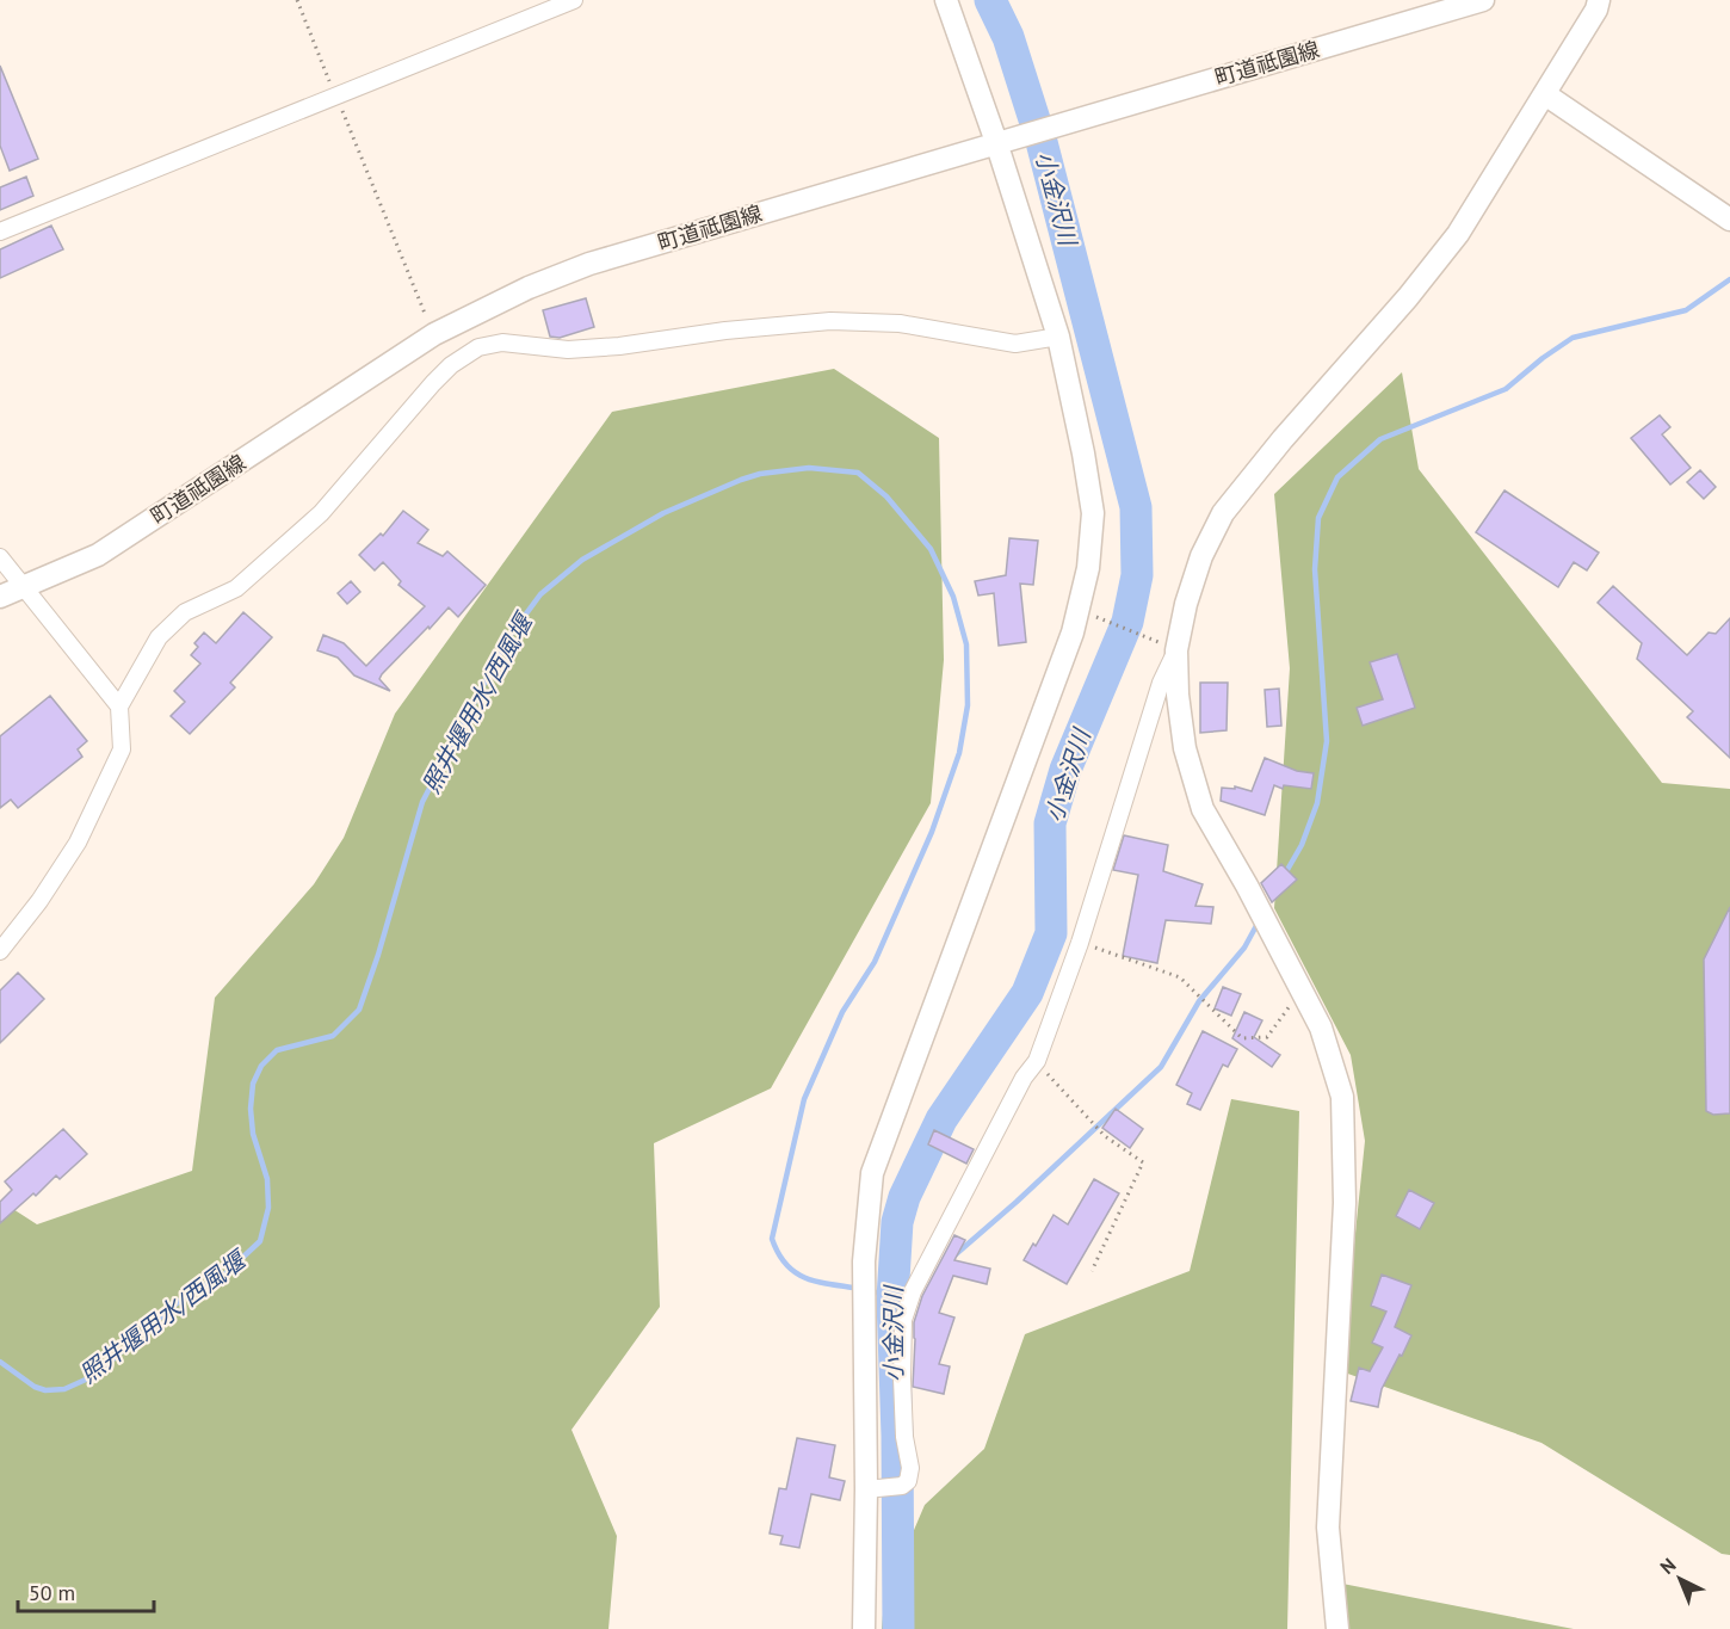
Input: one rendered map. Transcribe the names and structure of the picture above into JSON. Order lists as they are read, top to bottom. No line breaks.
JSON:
{"streets":{"street":["町道祗園線"]},"water":["小金沢川","照井堰用水/西風堰"],"scale_bar":"50 m","north":"top left"}
